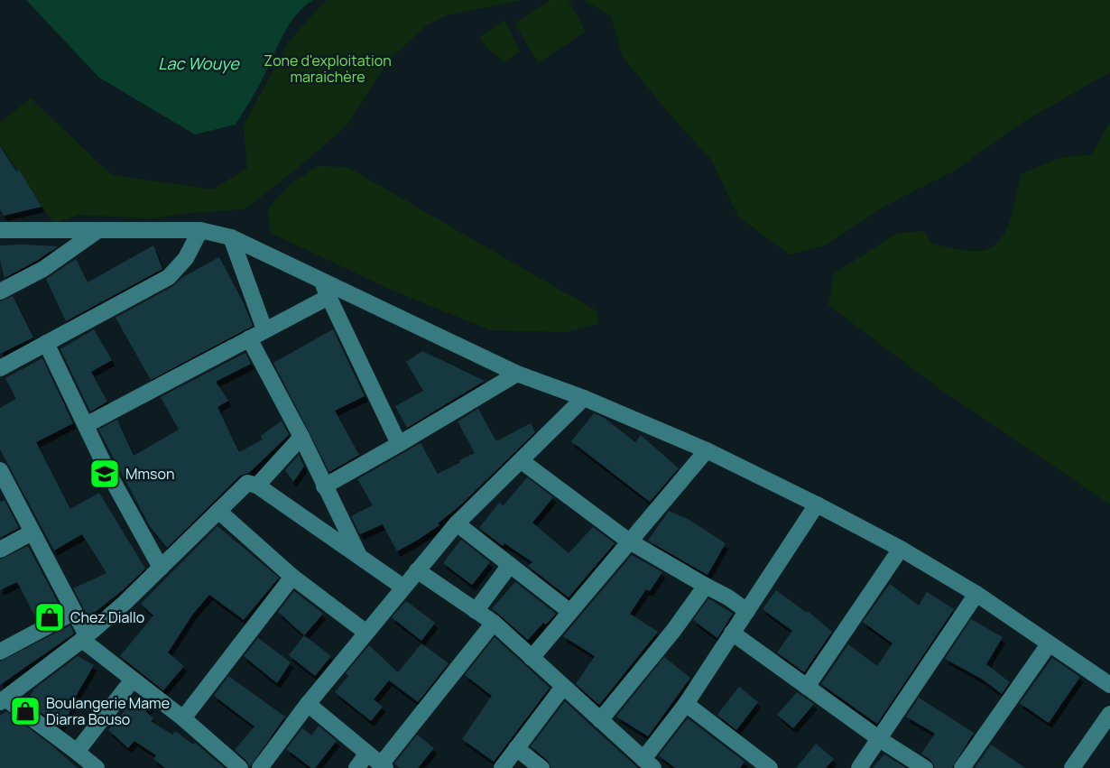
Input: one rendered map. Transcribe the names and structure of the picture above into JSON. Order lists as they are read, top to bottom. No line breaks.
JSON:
{"water":["Lac Wouye"],"parks":["Zone d'exploitation maraichère"],"places":{"school or university":["Mmson"],"shop":["Chez Diallo","Boulangerie Mame Diarra Bouso"]}}
